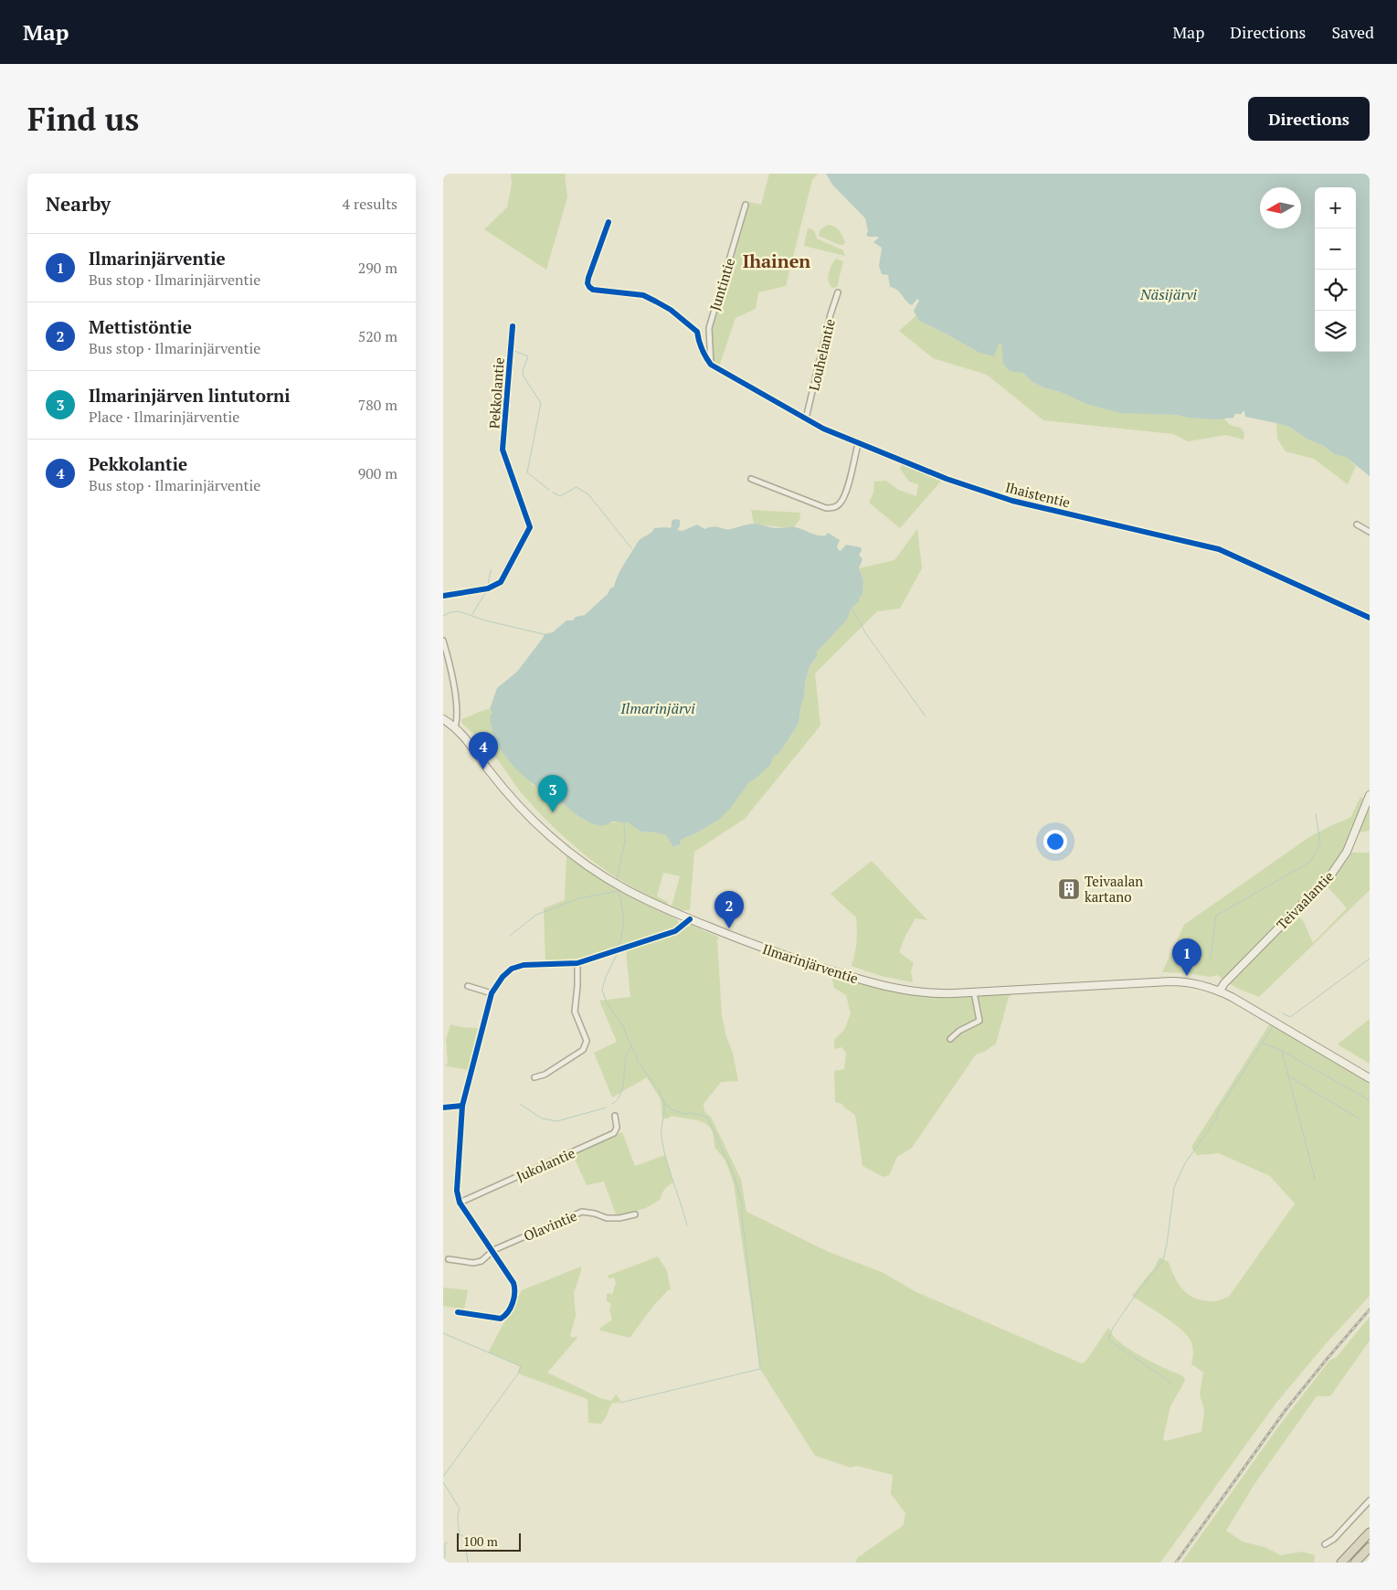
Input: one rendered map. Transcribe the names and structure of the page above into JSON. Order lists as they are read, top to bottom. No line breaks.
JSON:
{"streets":{"main road":["Teivaalantie","Ilmarinjärventie"],"street":["Juntintie","Louhelantie","Pekkolantie","Ihaistentie","Jukolantie","Olavintie"]},"crossings":[["Juntintie","Ihaistentie"],["Louhelantie","Ihaistentie"],["Teivaalantie","Ilmarinjärventie"]],"districts":["Ihainen"],"water":["Näsijärvi","Ilmarinjärvi"],"places":{"building":["Teivaalan kartano"]},"scale_bar":"100 m","north":"left","page":{"header":"Map","nav":["Map","Directions","Saved"],"buttons":"Directions","title":"Find us","heading":["Nearby","4 results"],"map_buttons":["+","−"],"list":[{"mark":"1","name":"Ilmarinjärventie","note":"Bus stop · Ilmarinjärventie","value":"290 m"},{"mark":"2","name":"Mettistöntie","note":"Bus stop · Ilmarinjärventie","value":"520 m"},{"mark":"3","name":"Ilmarinjärven lintutorni","note":"Place · Ilmarinjärventie","value":"780 m"},{"mark":"4","name":"Pekkolantie","note":"Bus stop · Ilmarinjärventie","value":"900 m"}],"pins":["4","3","2","1"],"scale":"100 m"}}
